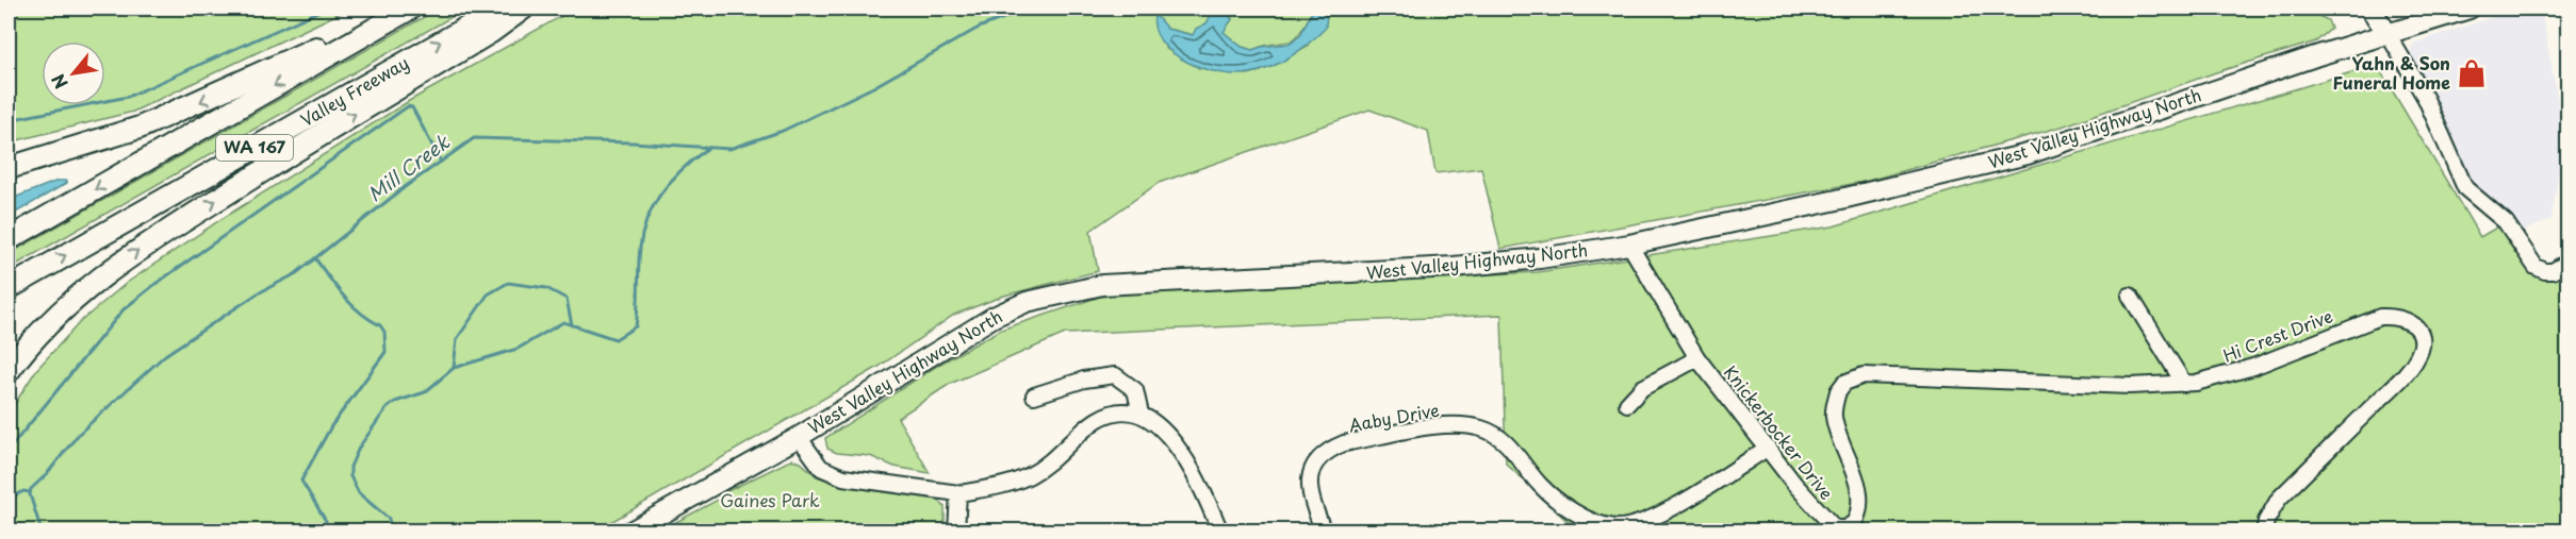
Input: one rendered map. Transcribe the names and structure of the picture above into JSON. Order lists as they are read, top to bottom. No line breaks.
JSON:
{"streets":{"highway":["Valley Freeway","WA 167"],"main road":["West Valley Highway North"],"street":["Hi Crest Drive","Aaby Drive","Knickerbocker Drive"]},"crossings":[["West Valley Highway North","Knickerbocker Drive"],["Hi Crest Drive","Knickerbocker Drive"],["Aaby Drive","Knickerbocker Drive"]],"water":["Mill Creek"],"parks":["Gaines Park"],"places":{"shop":["Yahn & Son Funeral Home"]},"north":"bottom left"}
